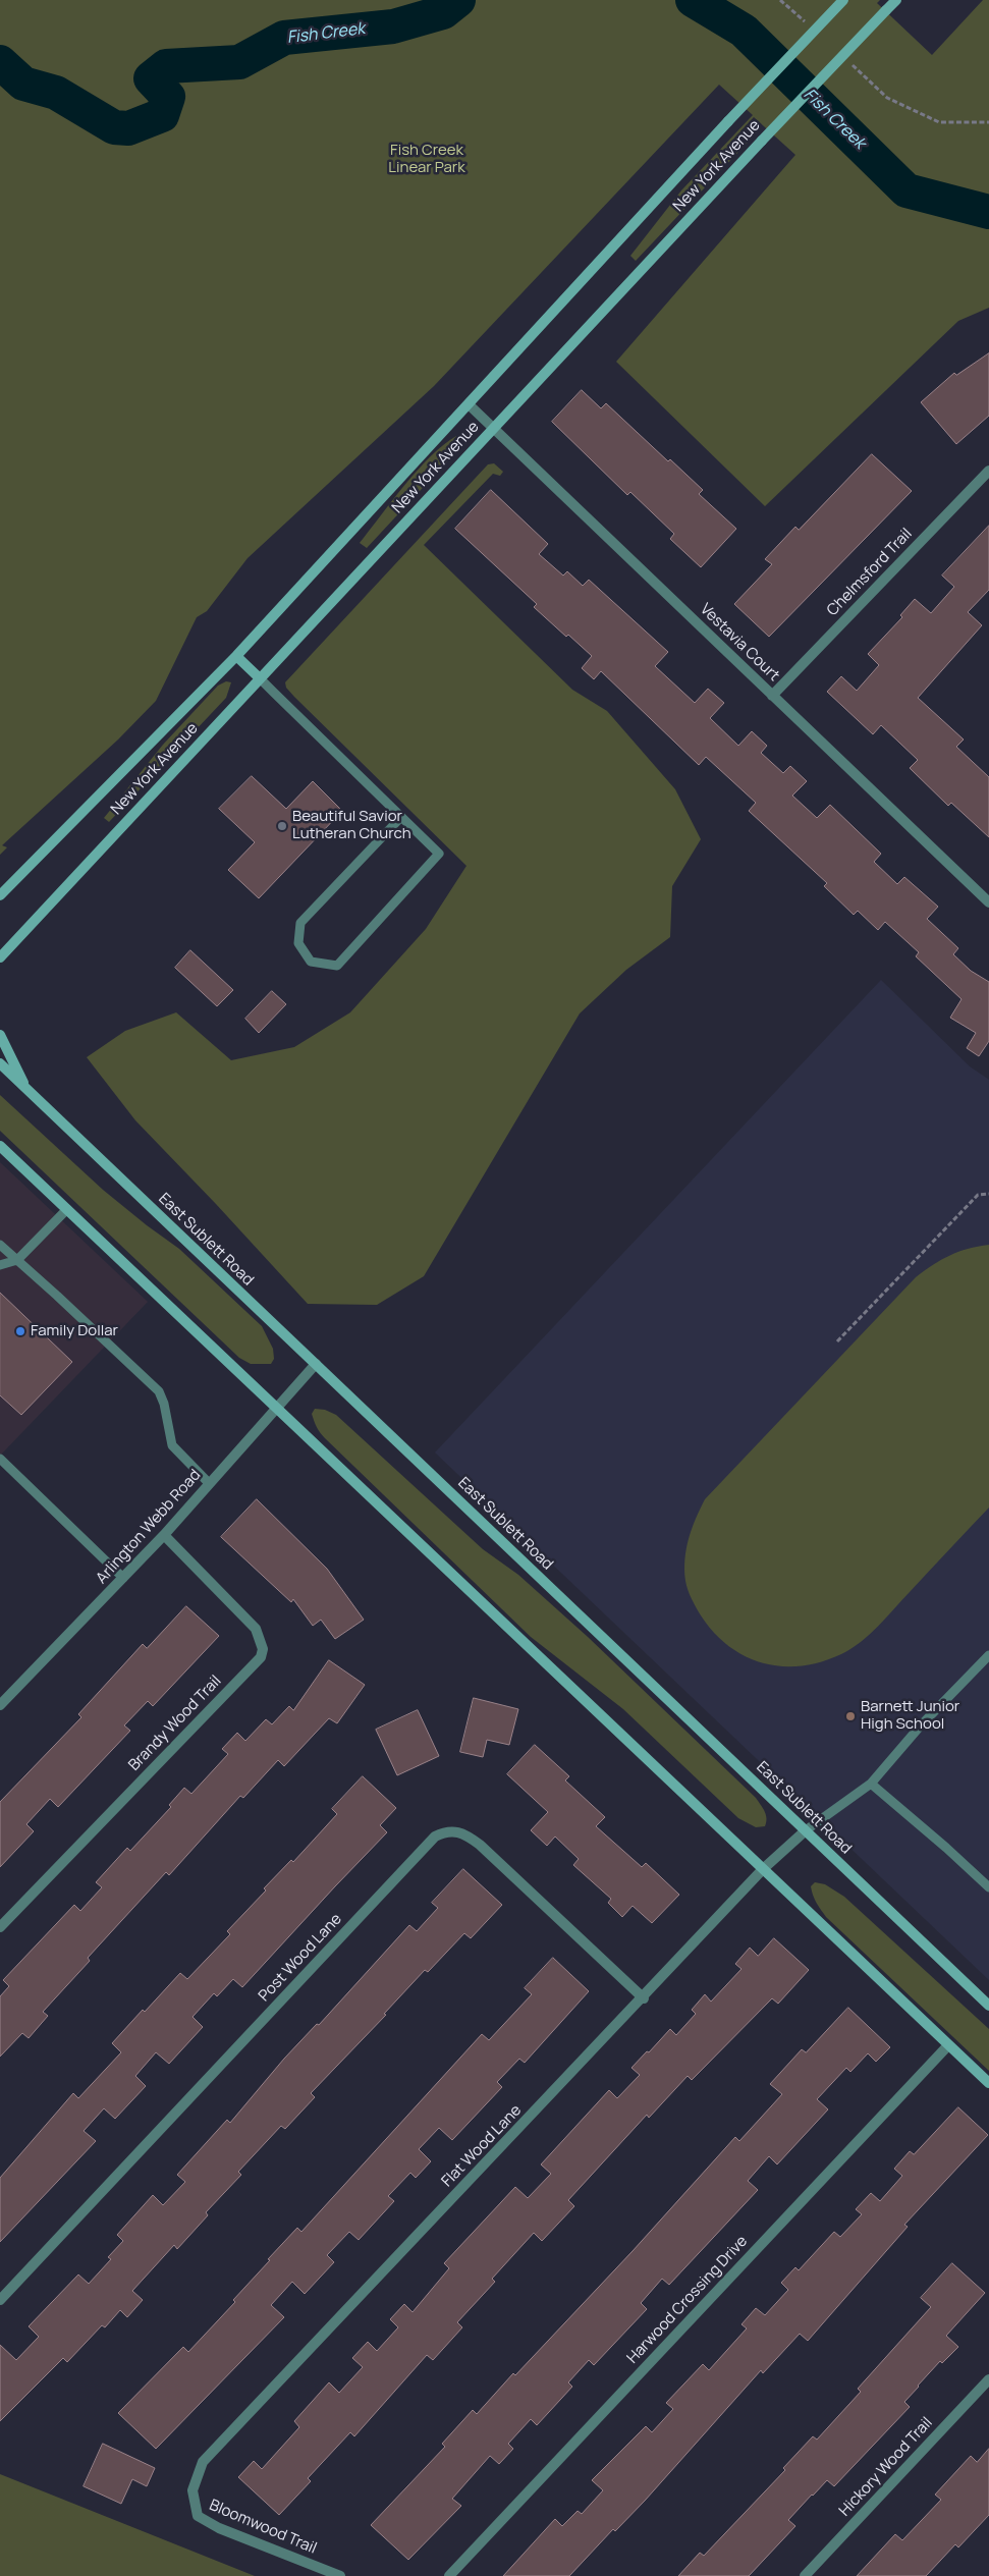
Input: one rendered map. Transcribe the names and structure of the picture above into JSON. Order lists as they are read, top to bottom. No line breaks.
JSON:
{"streets":{"main road":["New York Avenue","East Sublett Road"],"street":["Chelmsford Trail","Vestavia Court","Arlington Webb Road","Brandy Wood Trail","Post Wood Lane","Flat Wood Lane","Harwood Crossing Drive","Hickory Wood Trail","Bloomwood Trail"]},"crossings":[["New York Avenue","Vestavia Court"],["Chelmsford Trail","Vestavia Court"],["East Sublett Road","Arlington Webb Road"],["East Sublett Road","Flat Wood Lane"],["Arlington Webb Road","Brandy Wood Trail"],["Post Wood Lane","Flat Wood Lane"],["Flat Wood Lane","Bloomwood Trail"]],"water":["Fish Creek"],"parks":["Fish Creek Linear Park"],"places":["Beautiful Savior Lutheran Church","Family Dollar","Barnett Junior High School"]}
